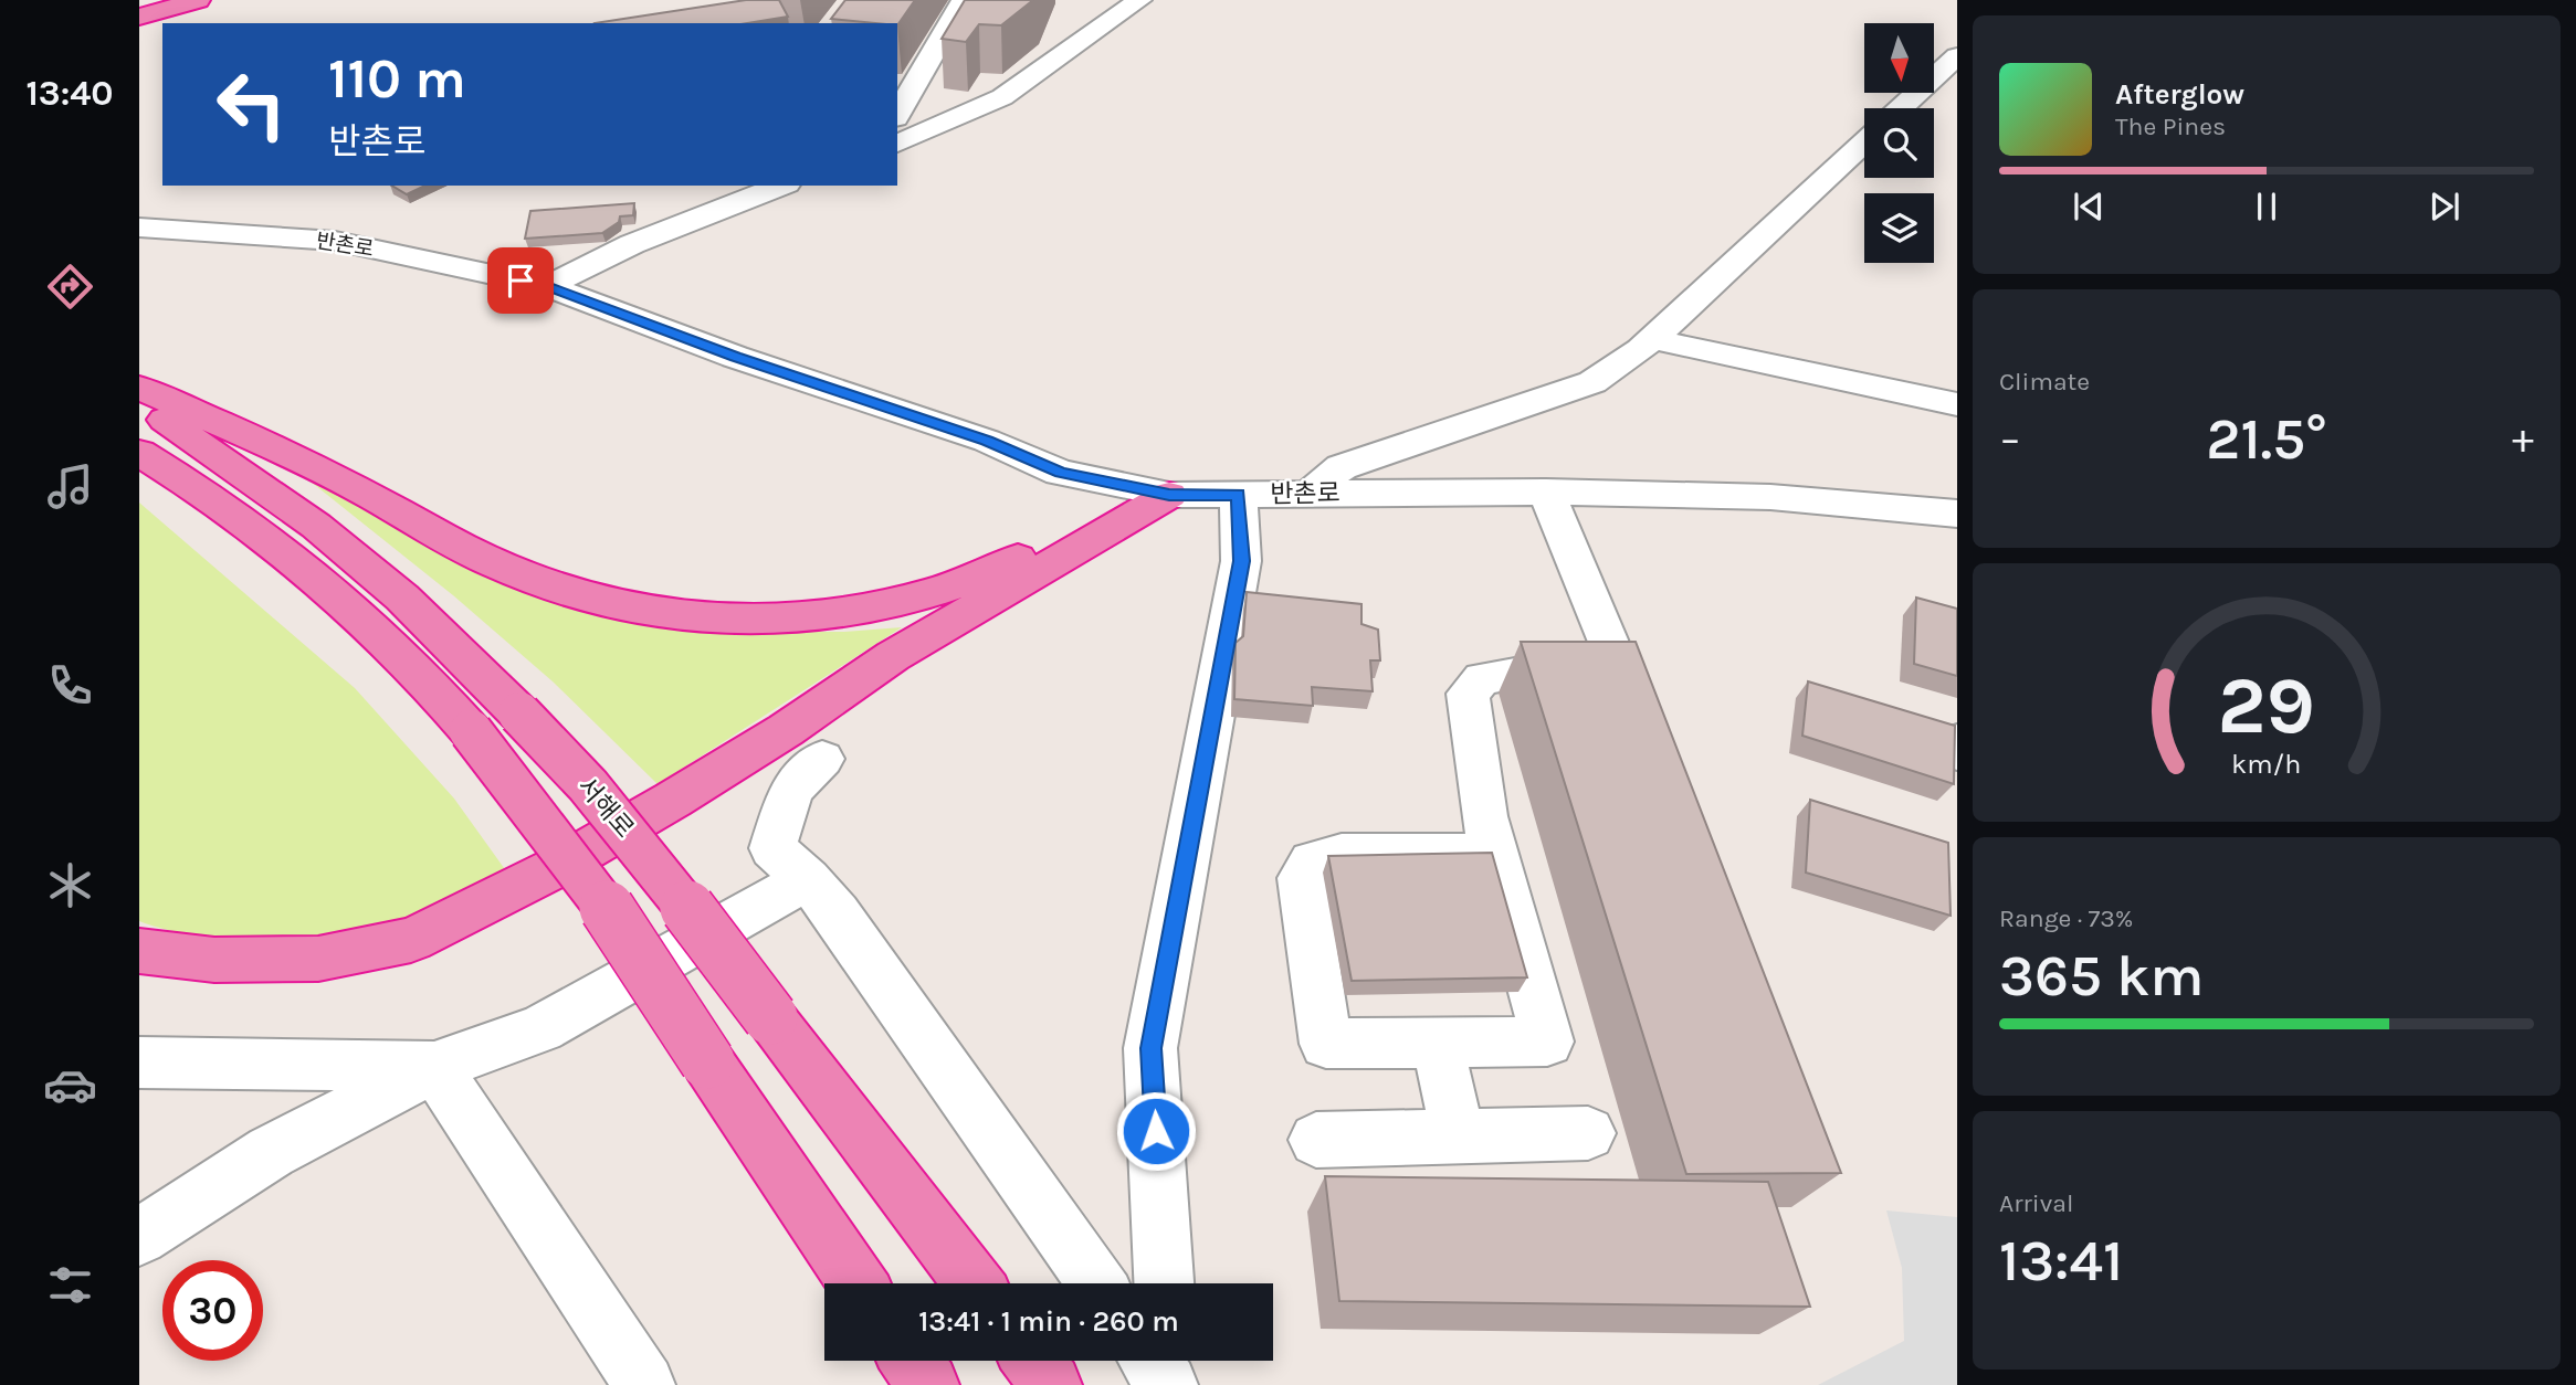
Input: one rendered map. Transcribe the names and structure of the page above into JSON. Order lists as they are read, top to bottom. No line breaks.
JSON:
{"streets":{"highway":["서해로"],"street":["반촌로"]},"north":"bottom","page":{"tabs":"13:40","turn":["110 m","반촌로"],"song":["Afterglow","The Pines"],"tile":["Climate",["Range · 73%","365 km"],["Arrival","13:41"]],"heat":["−","21.5°","+"],"limit":"30","trip":"13:41 · 1 min · 260 m","gauge":["29","km/h"]}}
